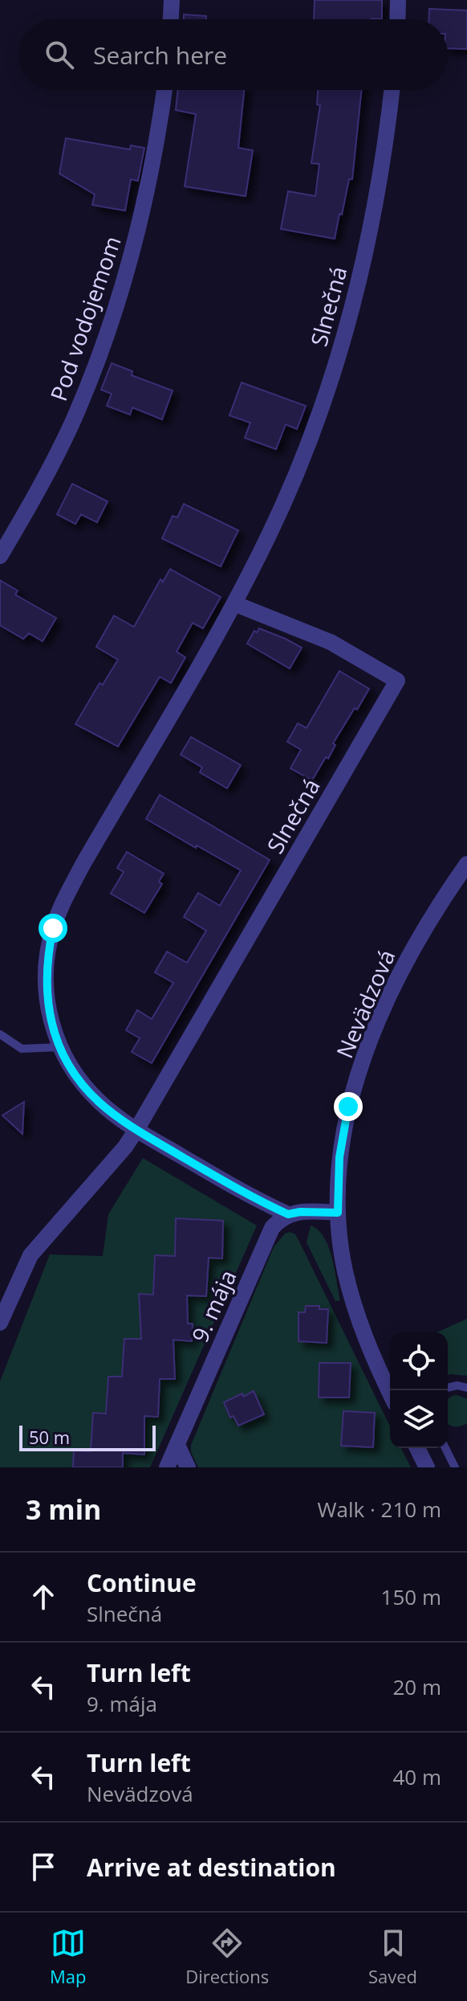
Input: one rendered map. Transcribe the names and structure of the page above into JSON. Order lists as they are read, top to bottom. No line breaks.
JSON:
{"streets":{"street":["Slnečná","Pod vodojemom","Nevädzová","9. mája"]},"crossings":[["Slnečná","9. mája"]],"scale_bar":"50 m","page":{"search":"Search here","scale":"50 m","heading":["3 min","Walk · 210 m"],"list":[["Continue","Slnečná","150 m"],["Turn left","9. mája","20 m"],["Turn left","Nevädzová","40 m"],"Arrive at destination"],"nav":["Map","Directions","Saved"]}}
